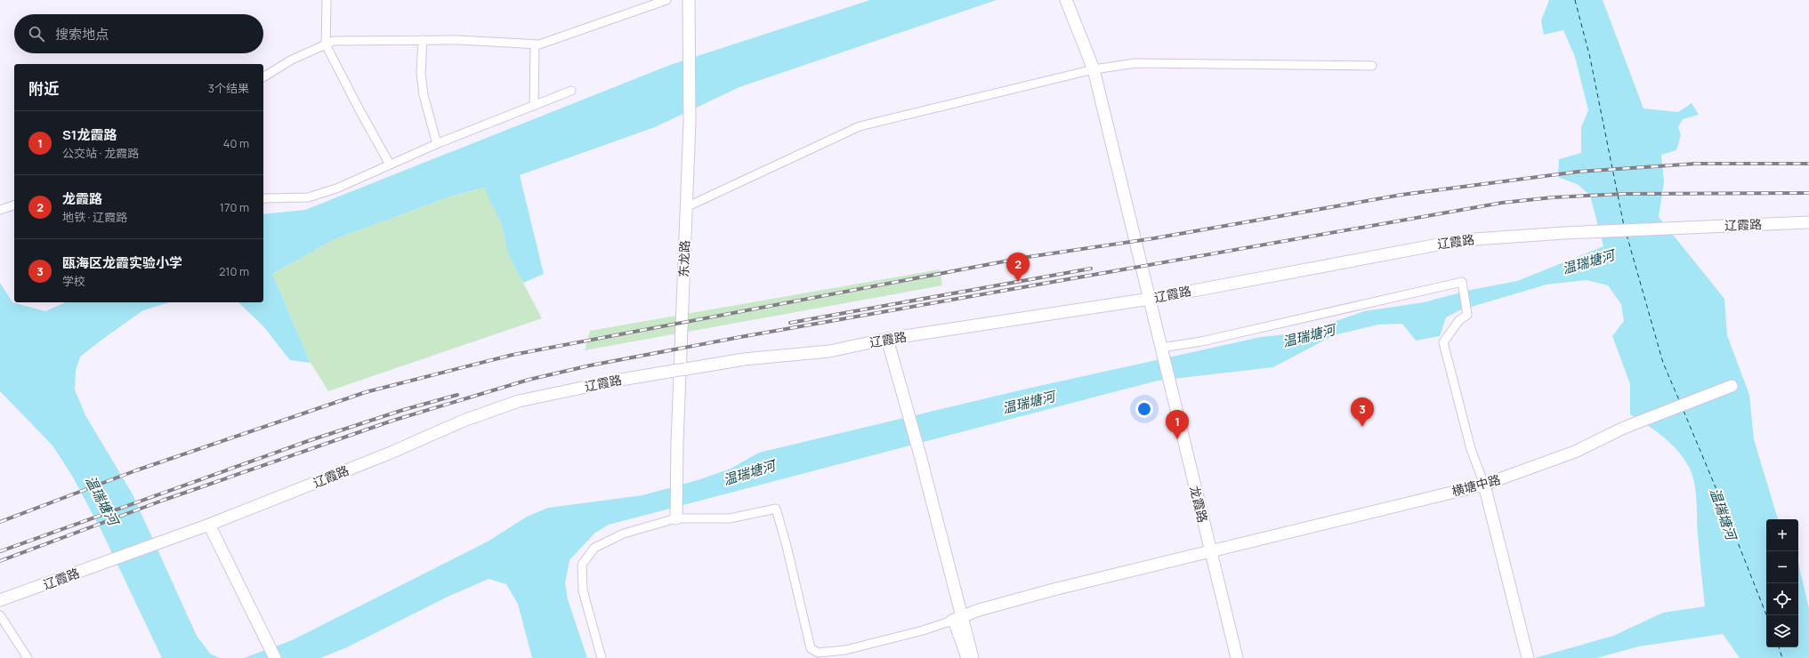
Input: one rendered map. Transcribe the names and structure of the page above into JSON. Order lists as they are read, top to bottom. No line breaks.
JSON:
{"streets":{"street":["辽霞路","东龙路","横塘中路","龙霞路"]},"crossings":[["辽霞路","龙霞路"],["横塘中路","龙霞路"]],"water":["温瑞塘河"],"page":{"search":"搜索地点","heading":["附近","3个结果"],"list":[{"mark":"1","name":"S1龙霞路","note":"公交站 · 龙霞路","value":"40 m"},{"mark":"2","name":"龙霞路","note":"地铁 · 辽霞路","value":"170 m"},{"mark":"3","name":"瓯海区龙霞实验小学","note":"学校","value":"210 m"}],"pins":["2","3","1"],"map_buttons":["+","−"]}}
